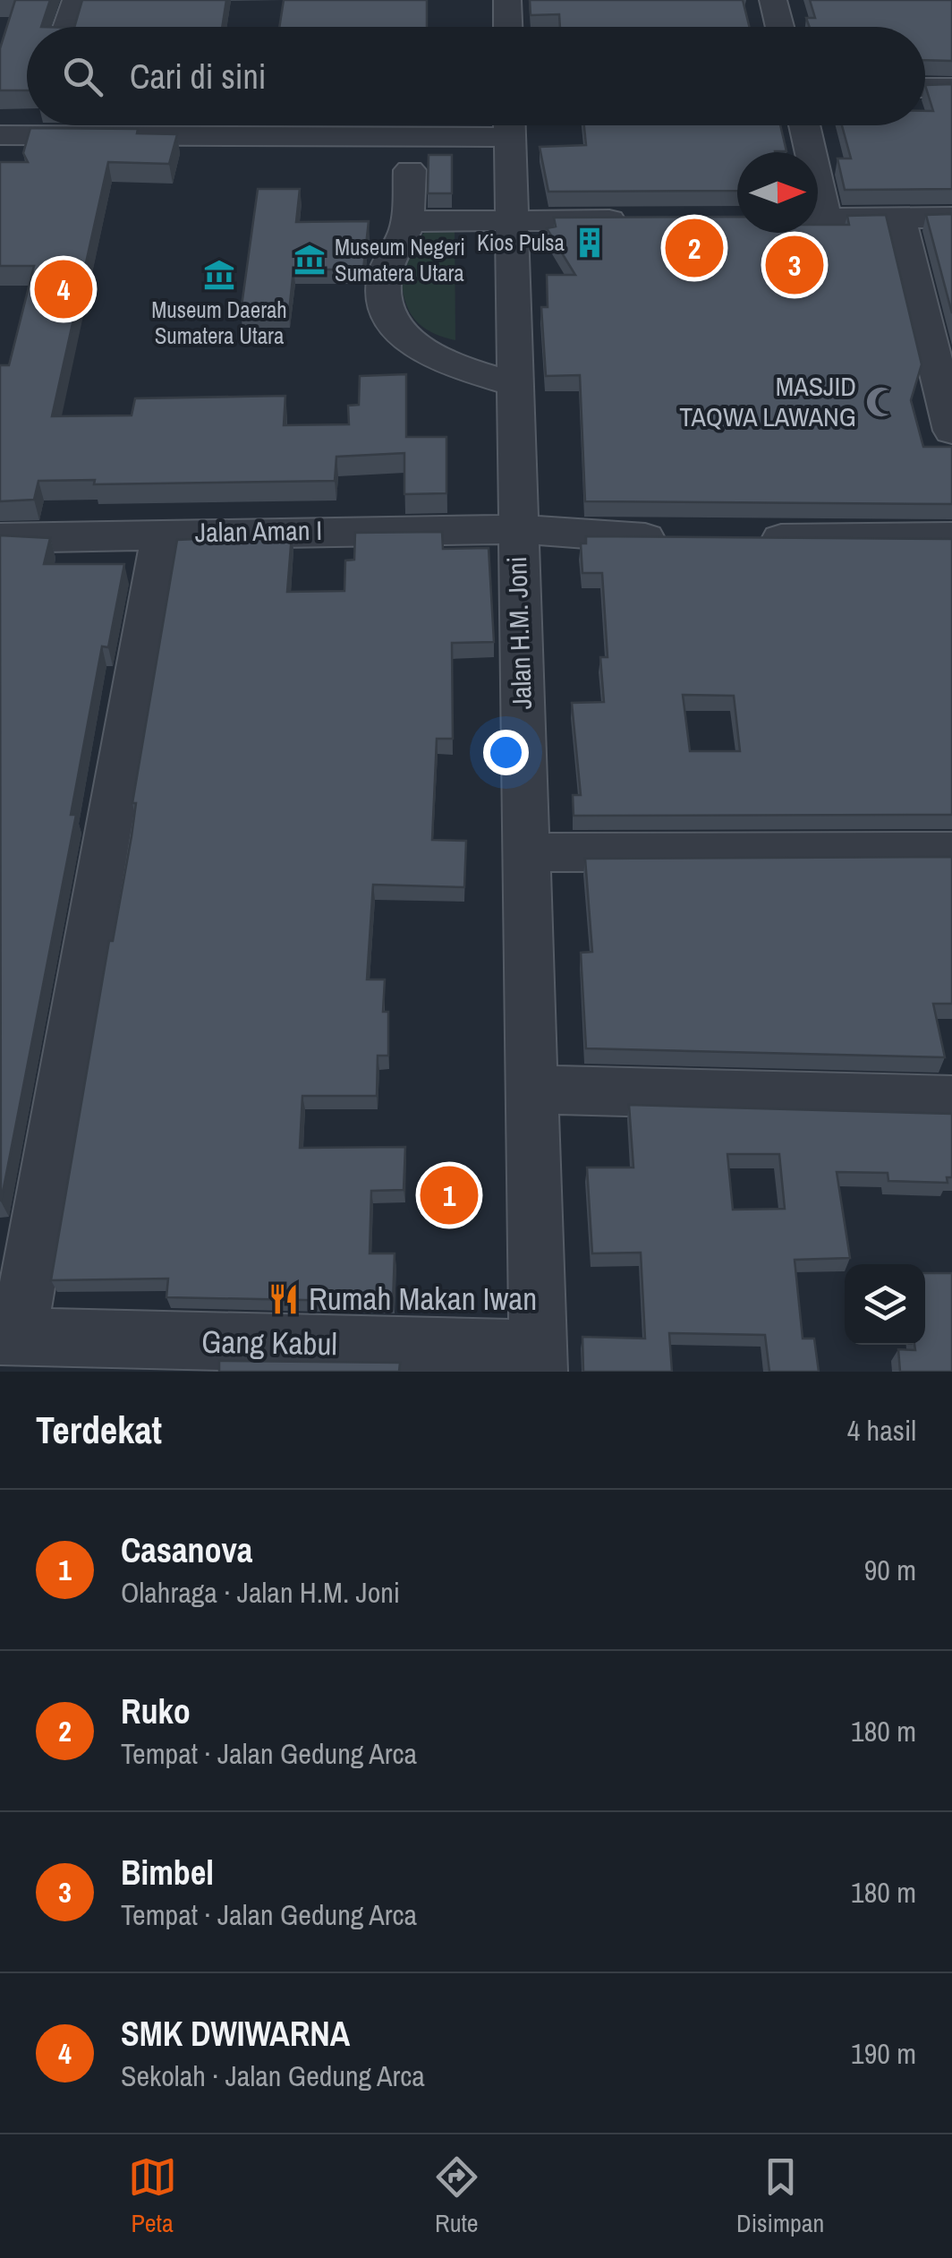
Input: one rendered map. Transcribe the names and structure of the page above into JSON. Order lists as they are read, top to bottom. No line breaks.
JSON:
{"streets":{"street":["Jalan Aman I","Jalan H.M. Joni","Gang Kabul"]},"crossings":[["Jalan Aman I","Jalan H.M. Joni"],["Jalan H.M. Joni","Gang Kabul"]],"places":{"building":["Kios Pulsa"],"museum":["Museum Negeri Sumatera Utara","Museum Daerah Sumatera Utara"],"mosque":["MASJID TAQWA LAWANG"],"restaurant":["Rumah Makan Iwan"]},"north":"right","page":{"search":"Cari di sini","pins":["2","3","4","1"],"heading":["Terdekat","4 hasil"],"list":[{"mark":"1","name":"Casanova","note":"Olahraga · Jalan H.M. Joni","value":"90 m"},{"mark":"2","name":"Ruko","note":"Tempat · Jalan Gedung Arca","value":"180 m"},{"mark":"3","name":"Bimbel","note":"Tempat · Jalan Gedung Arca","value":"180 m"},{"mark":"4","name":"SMK DWIWARNA","note":"Sekolah · Jalan Gedung Arca","value":"190 m"}],"nav":["Peta","Rute","Disimpan"]}}
